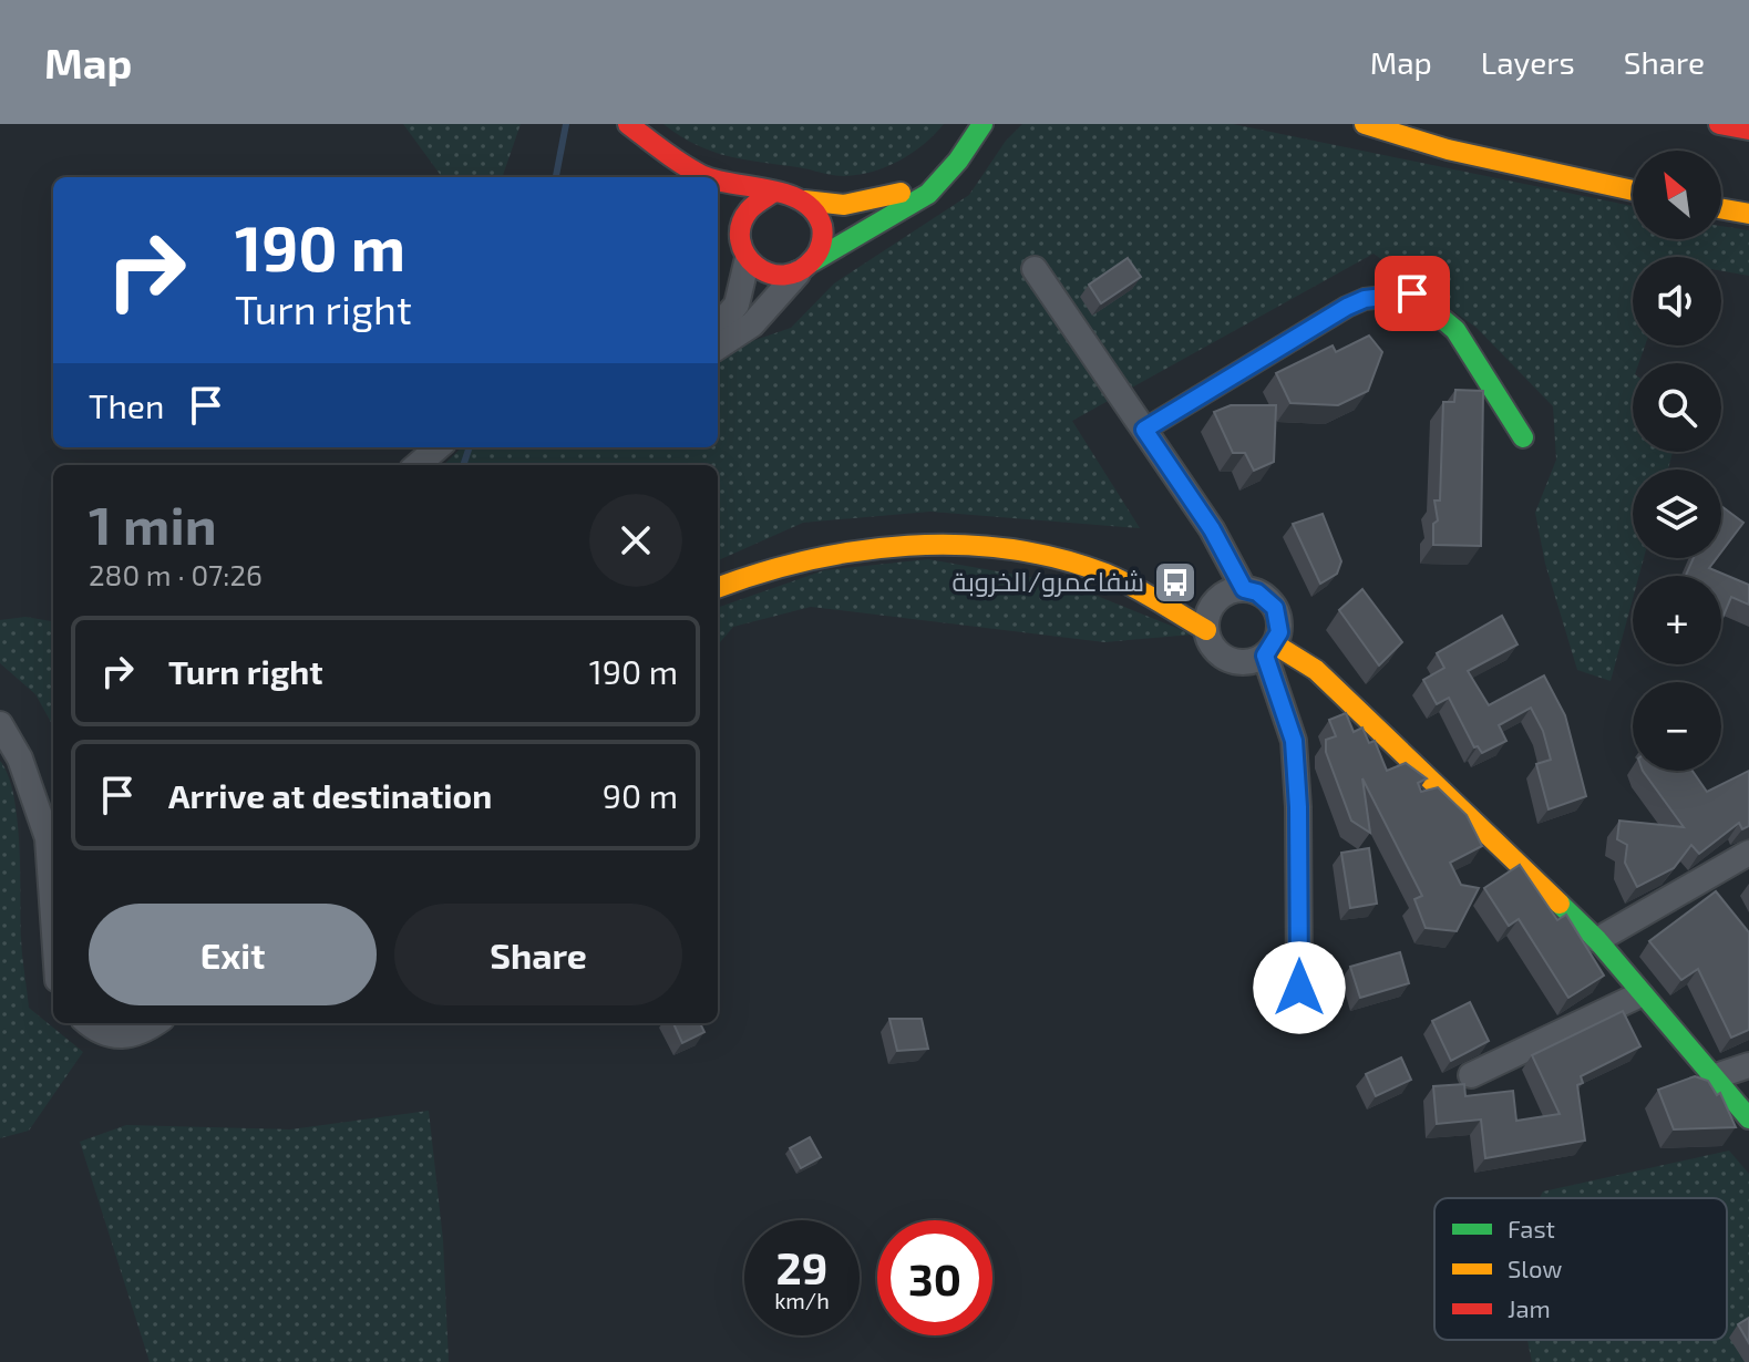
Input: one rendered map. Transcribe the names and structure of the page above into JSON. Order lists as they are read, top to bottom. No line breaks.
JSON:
{"places":{"bus stop":["شفاعمرو/الخروبة"]},"legend":["Fast","Slow","Jam"],"north":"top left","page":{"header":"Map","nav":["Map","Layers","Share"],"map_buttons":["+","−"],"turn":["190 m","Turn right"],"then":"Then","heading":["1 min","280 m · 07:26"],"list":[{"name":"Turn right","value":"190 m"},{"name":"Arrive at destination","value":"90 m"}],"buttons":["Exit","Share"],"speed":"29 km/h","limit":"30"}}
